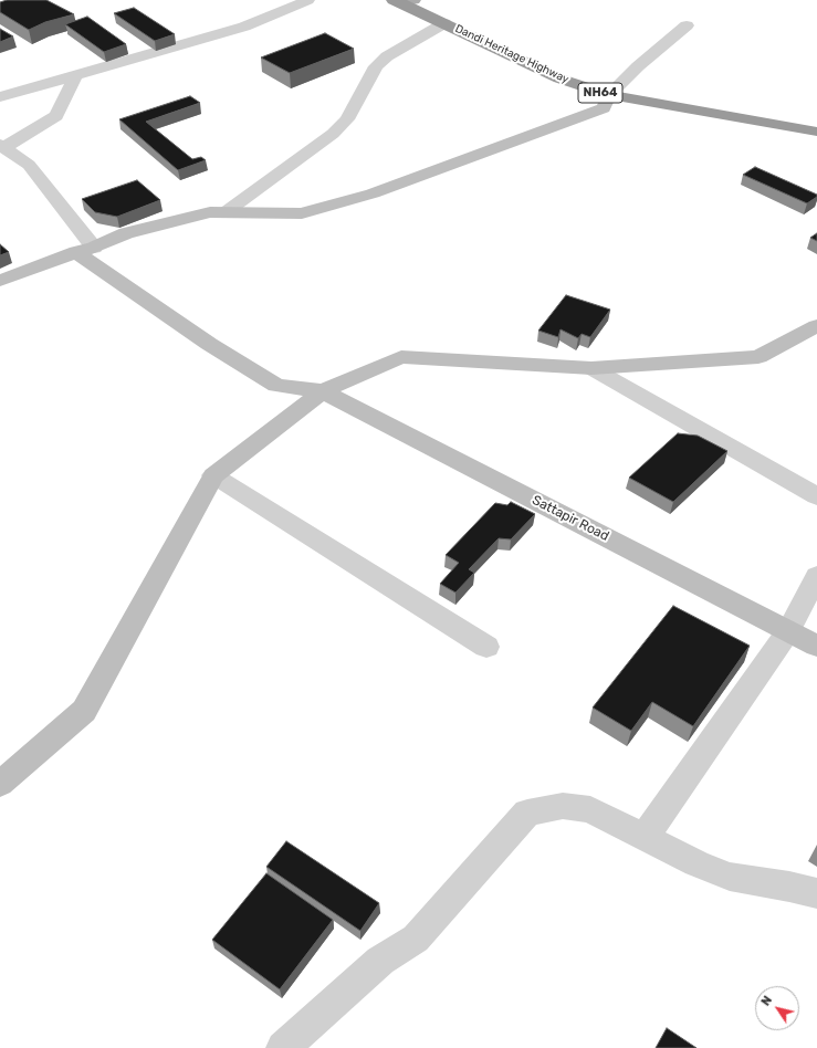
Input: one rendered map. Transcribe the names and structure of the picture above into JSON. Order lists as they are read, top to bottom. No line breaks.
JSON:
{"streets":{"highway":["Dandi Heritage Highway","NH64"],"street":["Sattapir Road"]},"north":"top left"}
